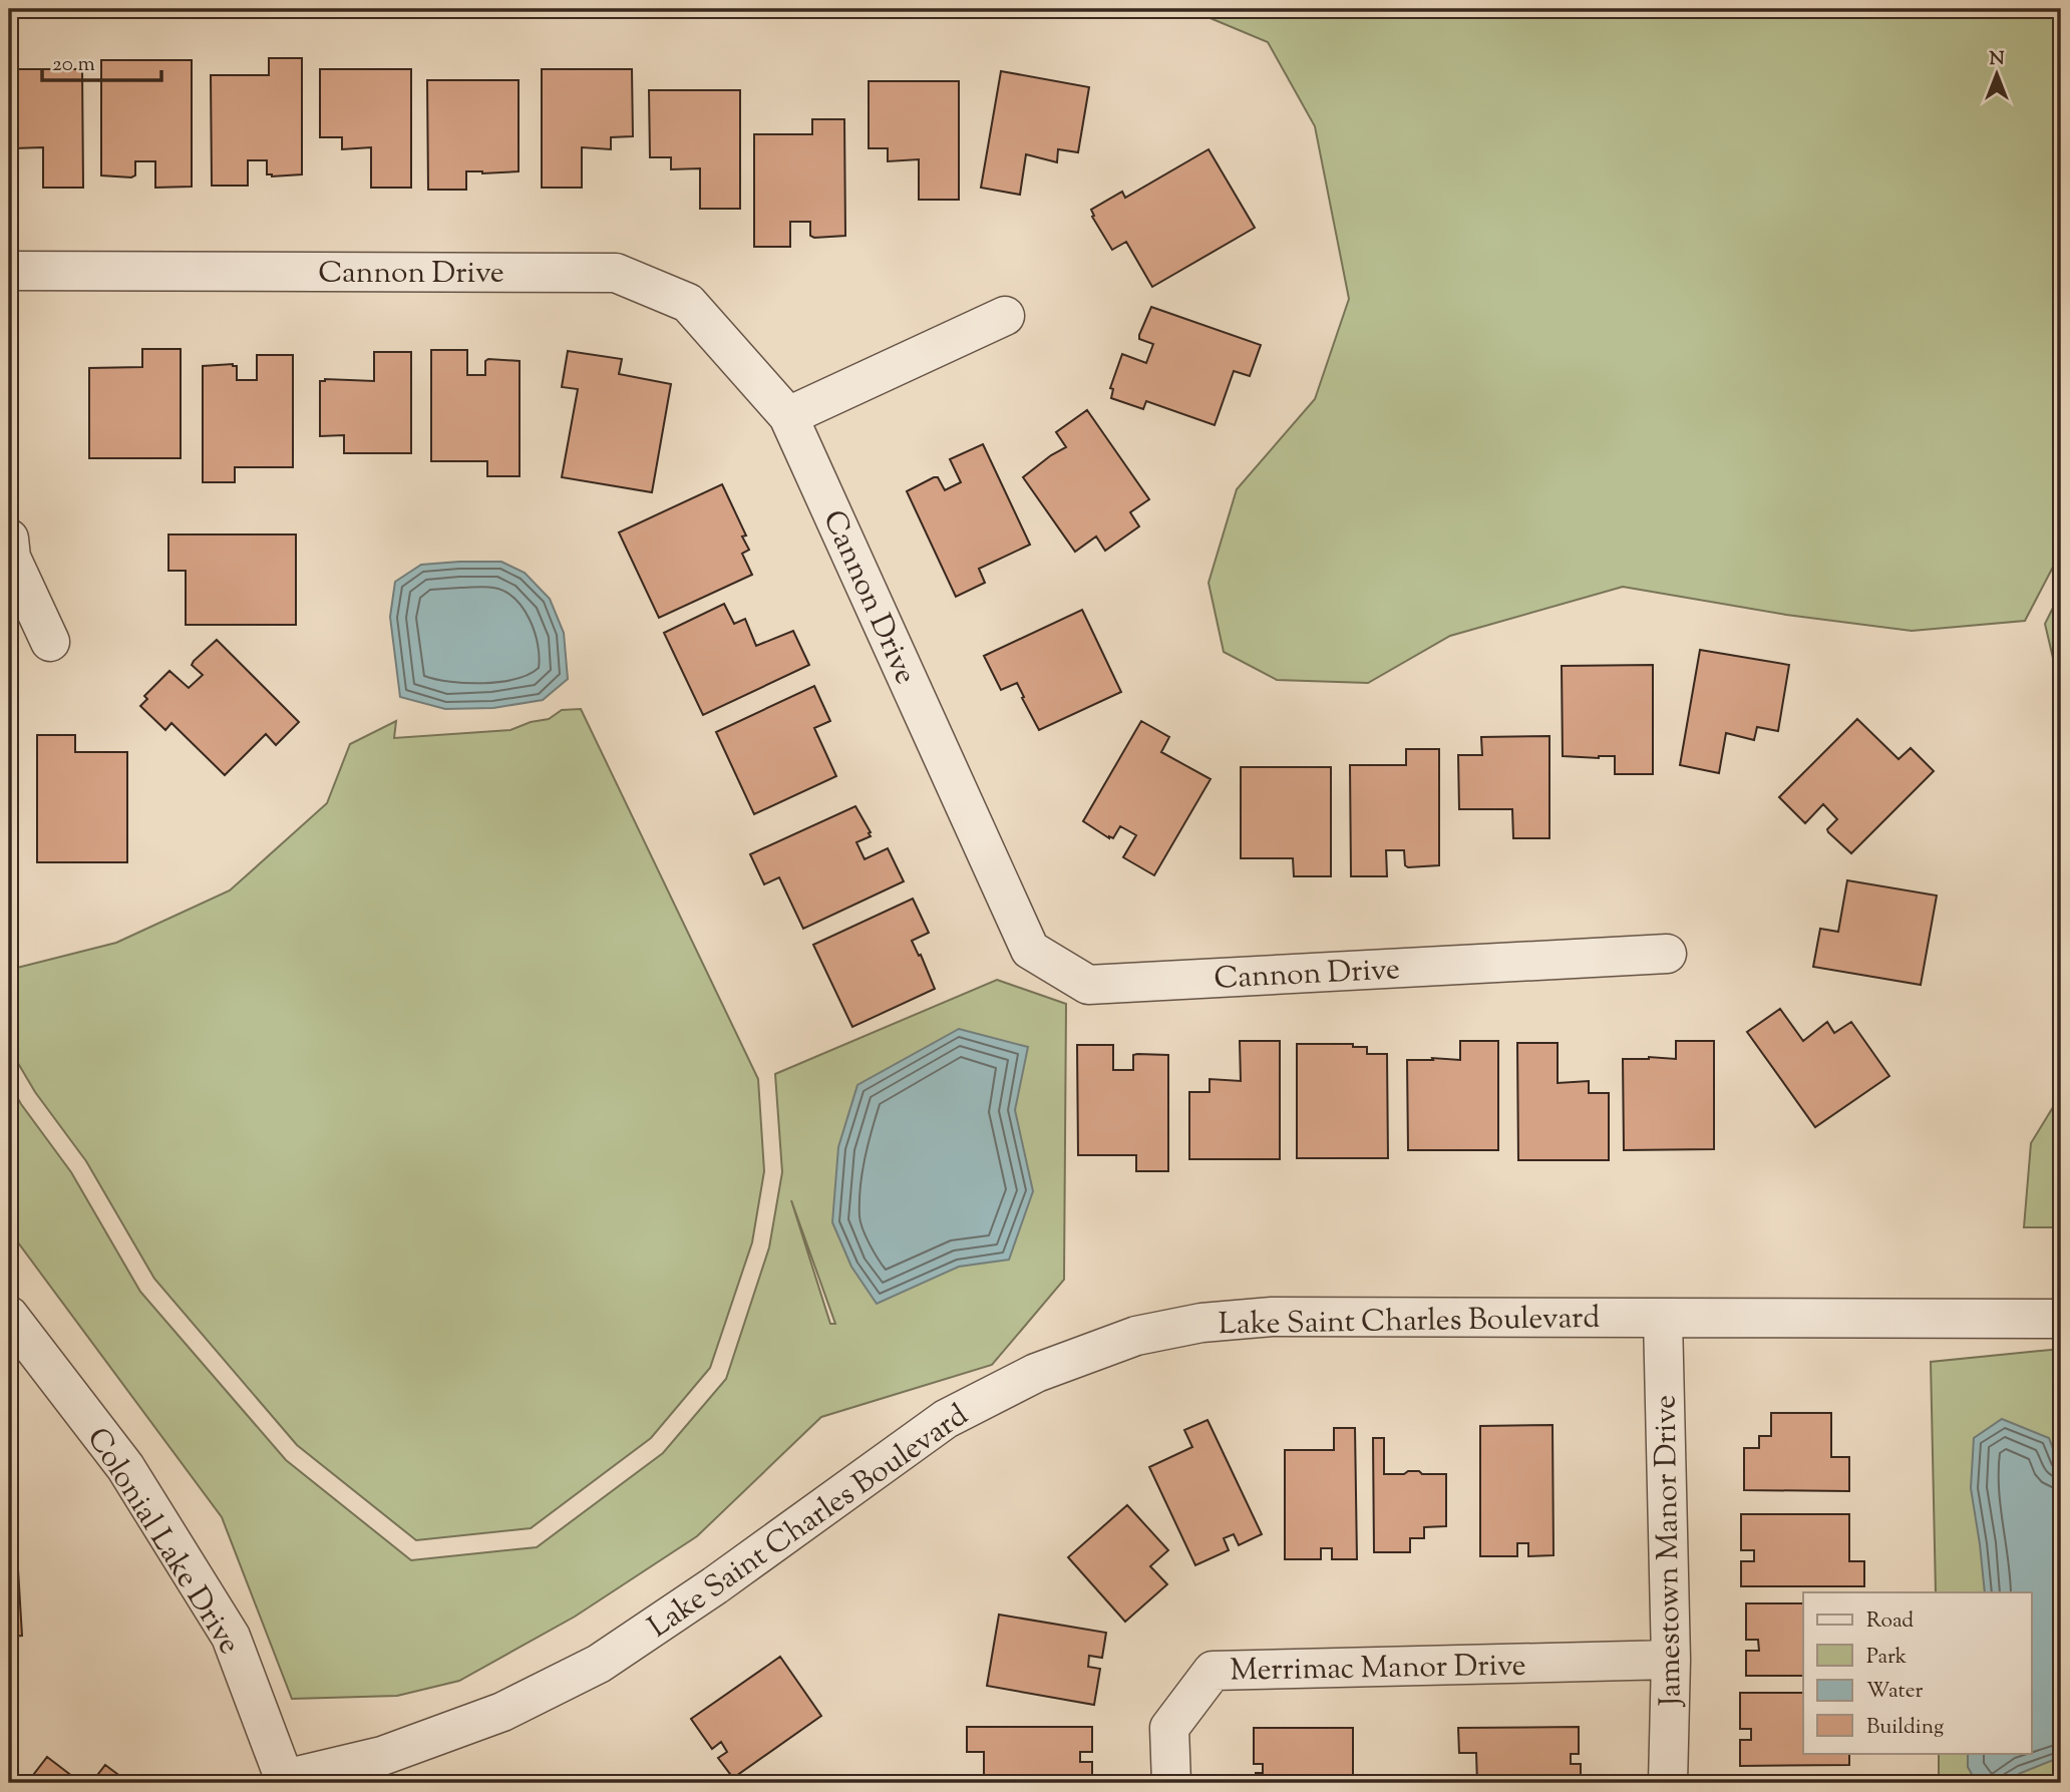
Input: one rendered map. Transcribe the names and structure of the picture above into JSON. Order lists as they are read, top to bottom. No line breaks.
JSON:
{"streets":{"street":["Cannon Drive","Lake Saint Charles Boulevard","Colonial Lake Drive","Jamestown Manor Drive","Merrimac Manor Drive"]},"crossings":[["Lake Saint Charles Boulevard","Colonial Lake Drive"],["Lake Saint Charles Boulevard","Jamestown Manor Drive"],["Jamestown Manor Drive","Merrimac Manor Drive"]],"legend":["Road","Park","Water","Building"],"scale_bar":"20 m","north":"top"}
